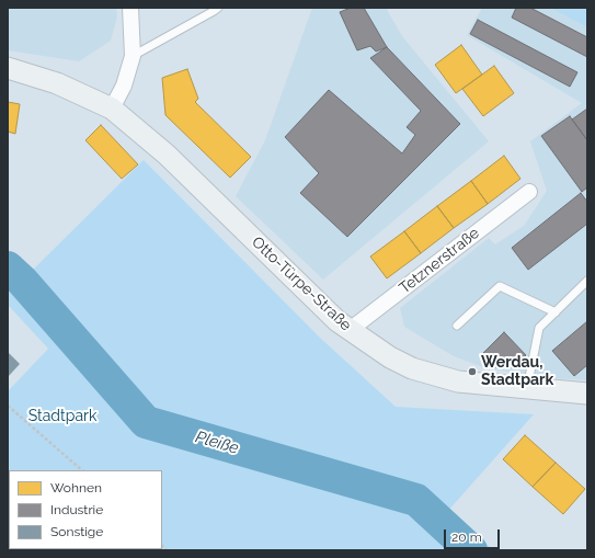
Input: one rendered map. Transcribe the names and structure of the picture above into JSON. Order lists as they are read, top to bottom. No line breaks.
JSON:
{"streets":{"main road":["Otto-Türpe-Straße"],"street":["Tetznerstraße"]},"crossings":[["Tetznerstraße","Otto-Türpe-Straße"]],"water":["Pleiße"],"parks":["Stadtpark"],"places":["Werdau, Stadtpark"],"legend":["Wohnen","Industrie","Sonstige"],"scale_bar":"20 m"}
